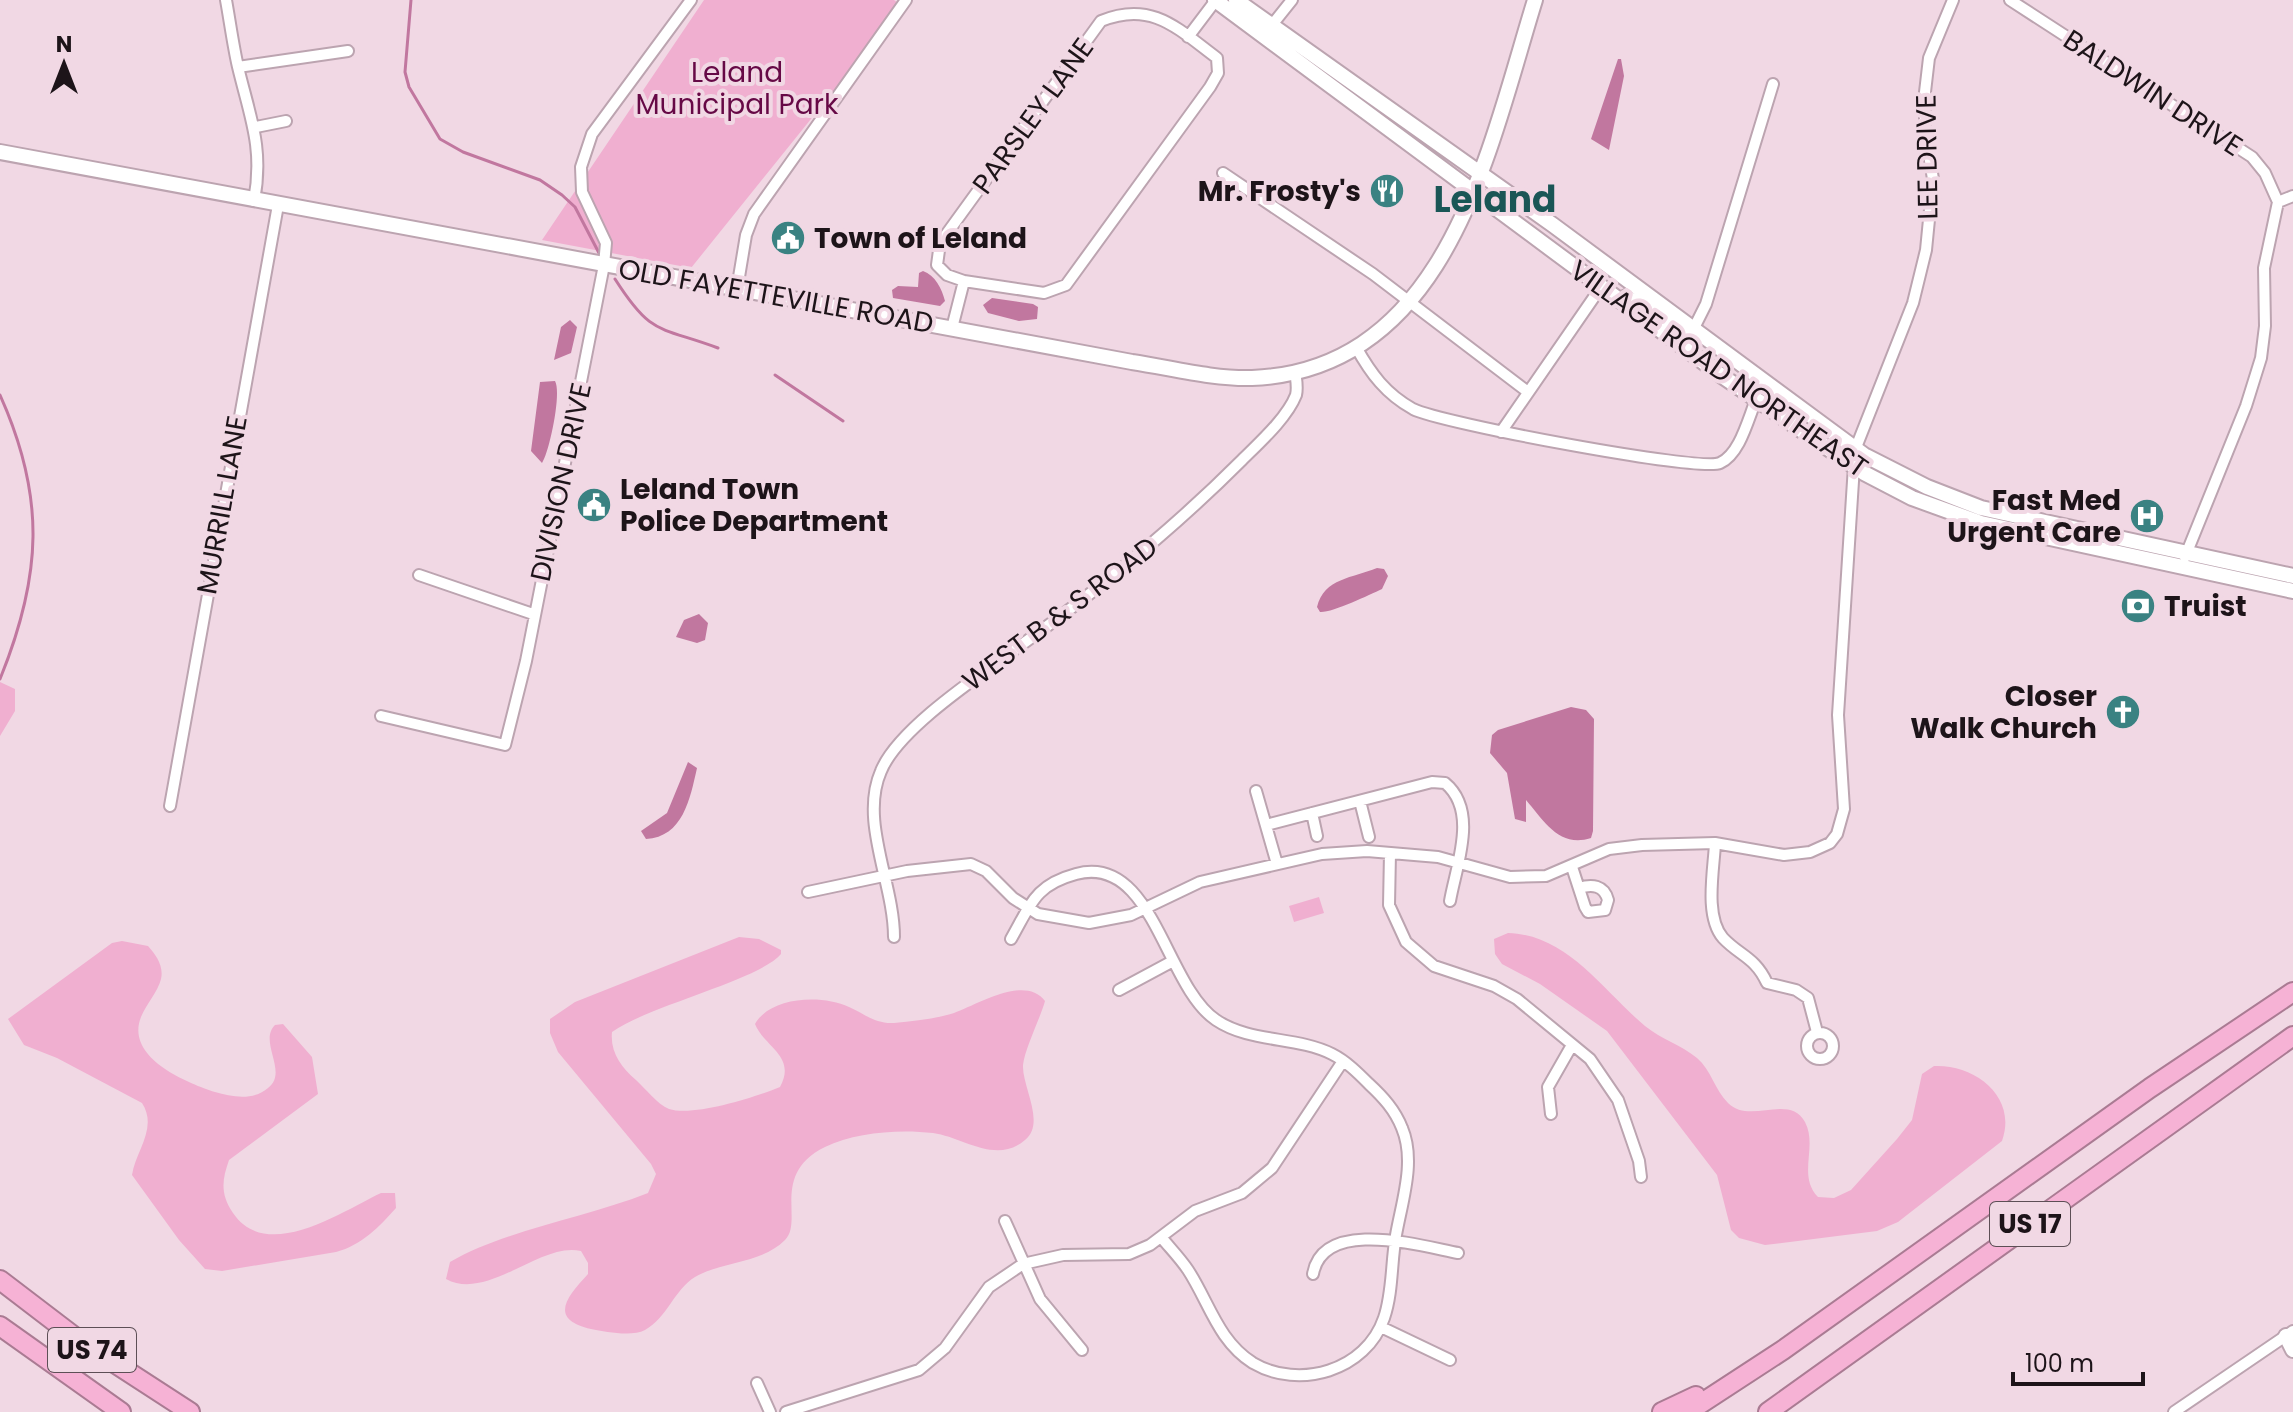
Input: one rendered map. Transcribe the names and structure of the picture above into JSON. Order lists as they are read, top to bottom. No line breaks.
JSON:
{"streets":{"highway":["US 17","US 74"],"main road":["OLD FAYETTEVILLE ROAD","VILLAGE ROAD NORTHEAST"],"street":["BALDWIN DRIVE","PARSLEY LANE","LEE DRIVE","DIVISION DRIVE","MURRILL LANE","WEST B & S ROAD"]},"crossings":[["LEE DRIVE","VILLAGE ROAD NORTHEAST"],["OLD FAYETTEVILLE ROAD","VILLAGE ROAD NORTHEAST"],["OLD FAYETTEVILLE ROAD","DIVISION DRIVE"],["OLD FAYETTEVILLE ROAD","MURRILL LANE"],["OLD FAYETTEVILLE ROAD","WEST B & S ROAD"]],"districts":["Leland"],"parks":["Leland Municipal Park"],"places":{"restaurant":["Mr. Frosty's"],"public building":["Town of Leland","Leland Town Police Department"],"hospital":["Fast Med Urgent Care"],"bank":["Truist"],"church":["Closer Walk Church"]},"scale_bar":"100 m","north":"top"}
